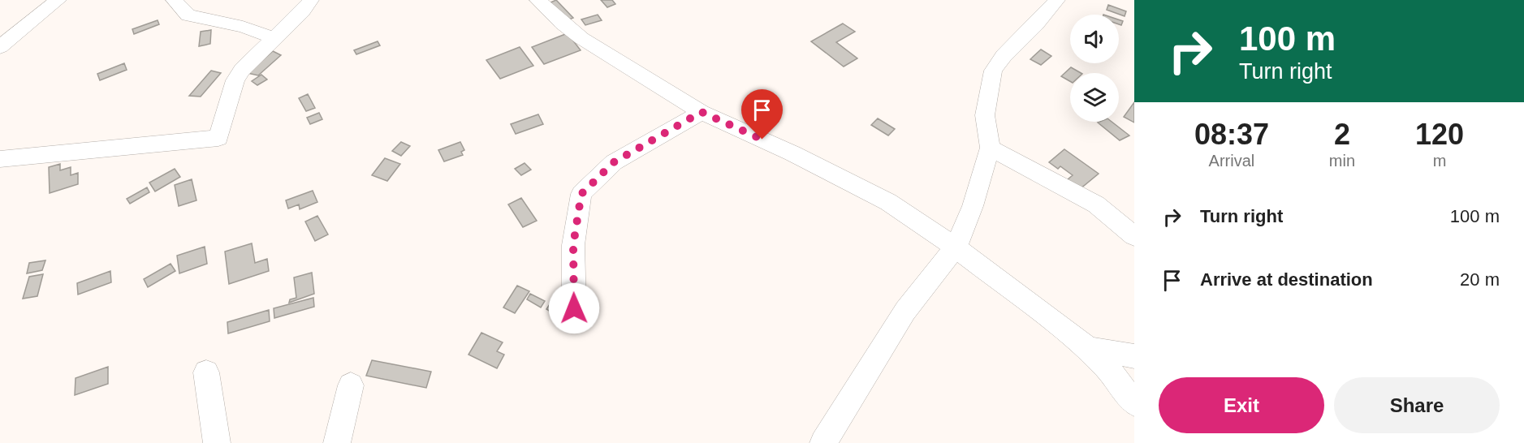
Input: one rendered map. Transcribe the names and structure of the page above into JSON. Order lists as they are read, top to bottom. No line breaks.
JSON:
{"page":{"turn":["100 m","Turn right"],"eta":["08:37","Arrival","2","min","120","m"],"list":[{"name":"Turn right","value":"100 m"},{"name":"Arrive at destination","value":"20 m"}],"buttons":["Exit","Share"]}}
